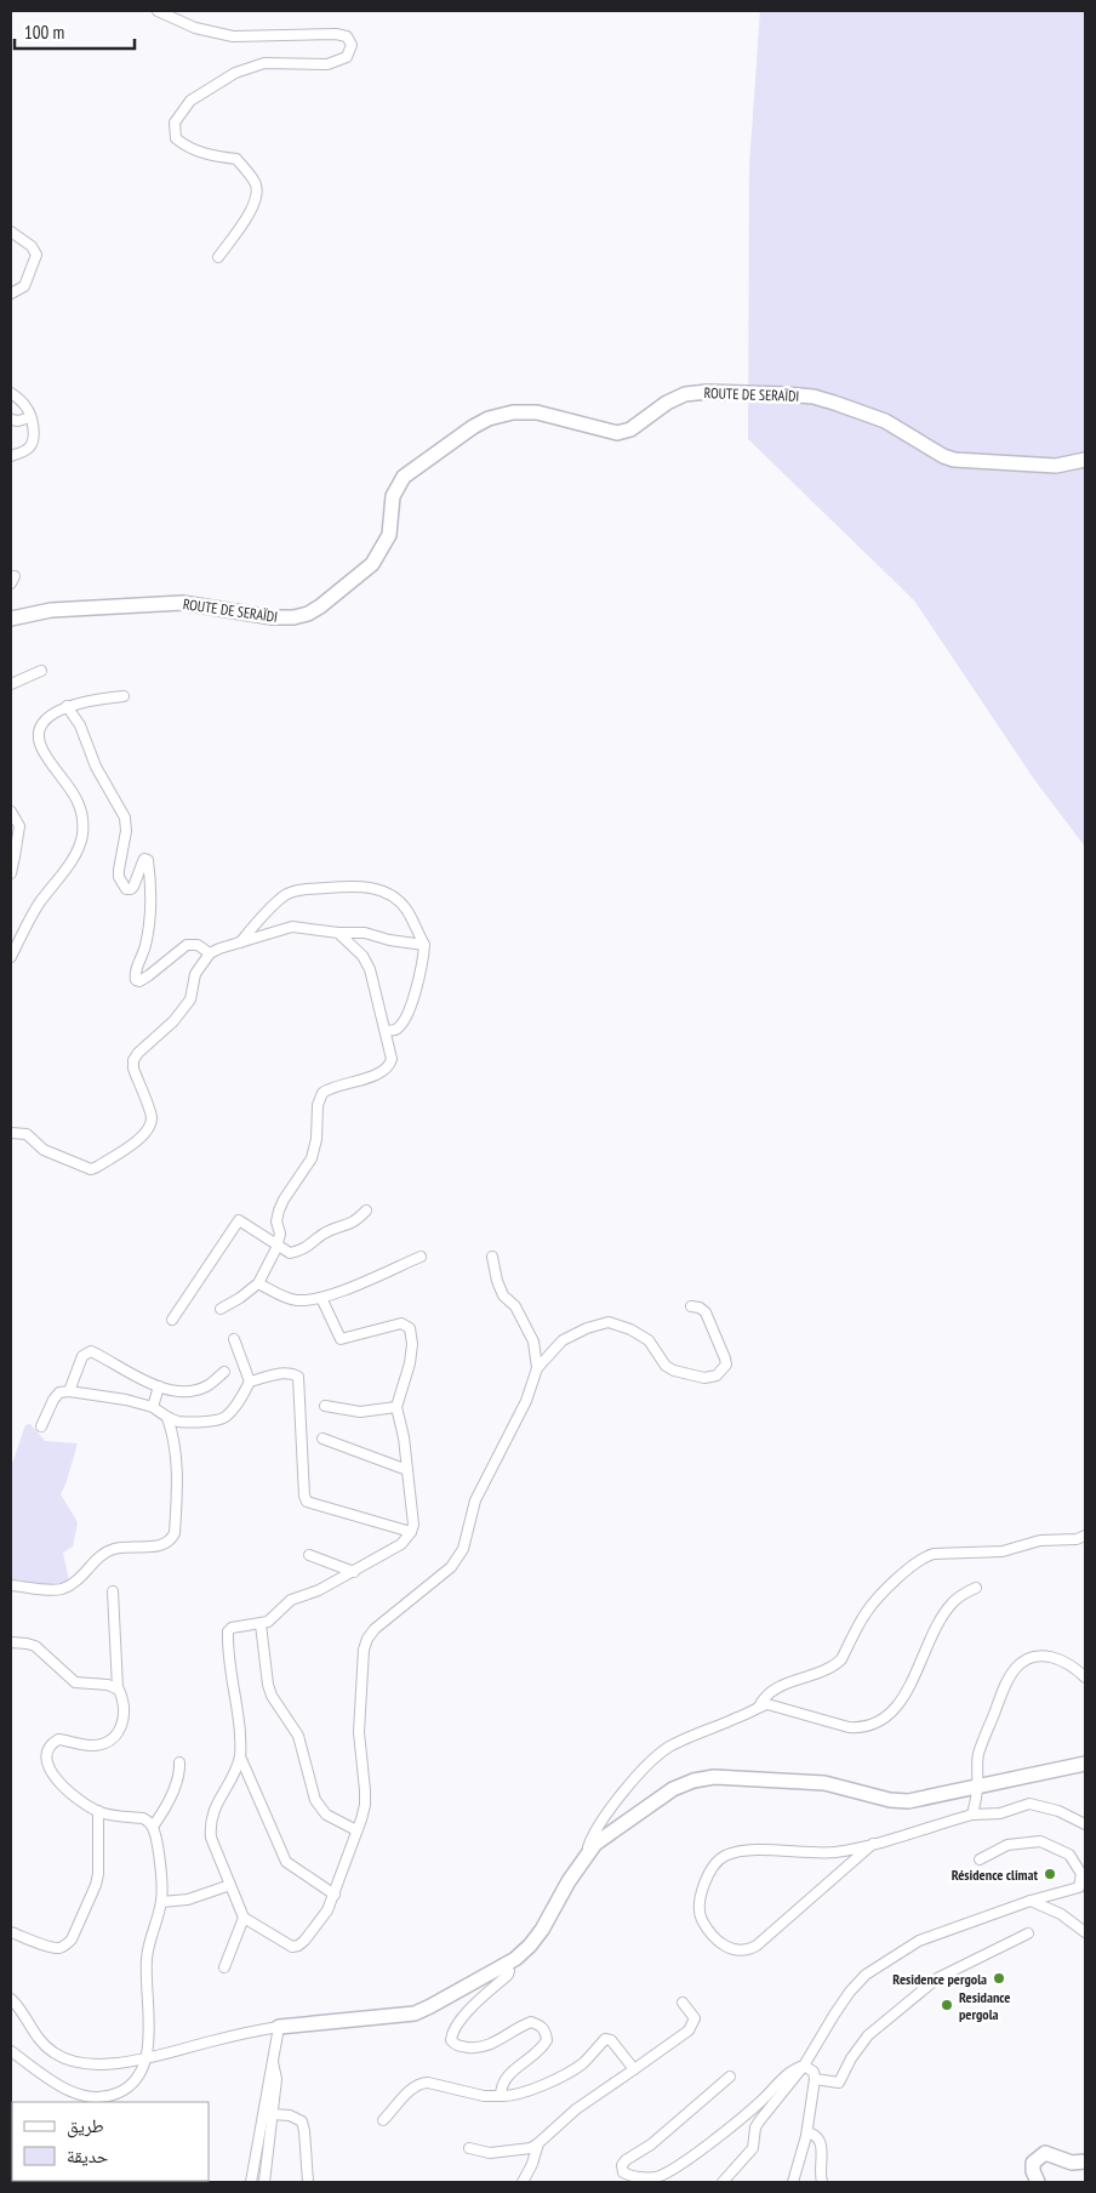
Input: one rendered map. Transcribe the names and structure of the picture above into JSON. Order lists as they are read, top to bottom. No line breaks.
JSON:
{"streets":{"main road":["ROUTE DE SERAÏDI"]},"places":["Résidence climat","Residence pergola","Residance pergola"],"legend":["طريق","حديقة"],"scale_bar":"100 m"}
